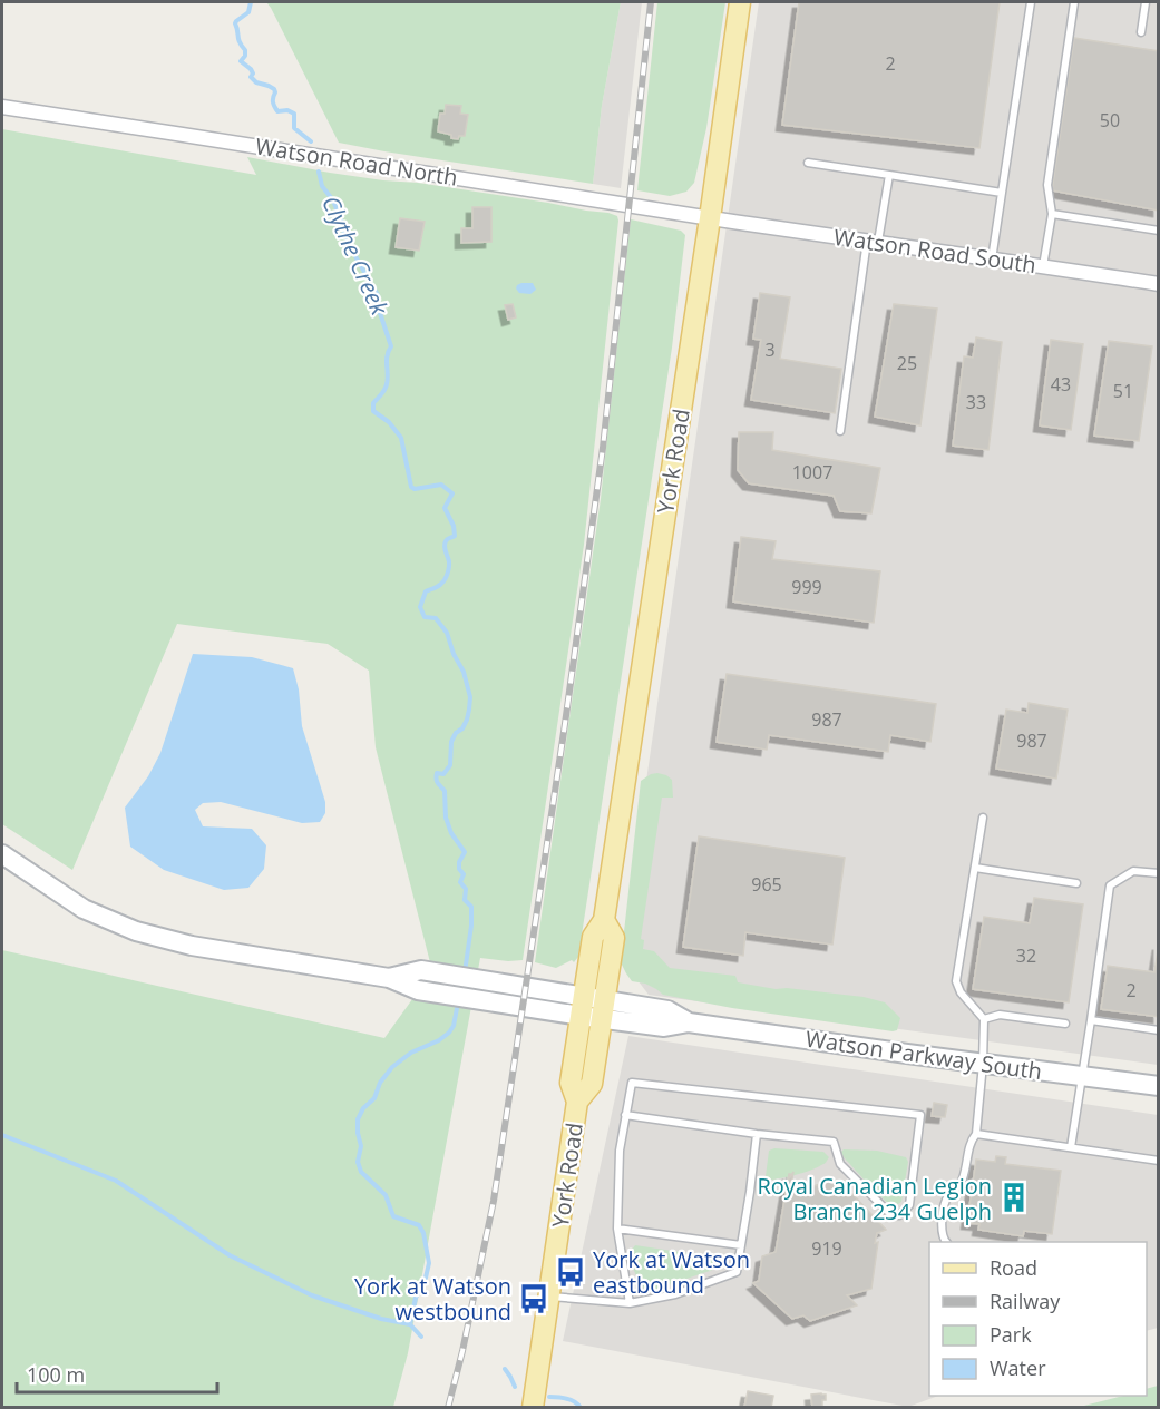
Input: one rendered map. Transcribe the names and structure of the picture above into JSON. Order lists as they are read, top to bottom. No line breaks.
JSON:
{"streets":{"main road":["York Road","Watson Parkway South"],"street":["Watson Road North","Watson Road South"]},"crossings":[["Watson Road North","Watson Road South"],["Watson Road North","York Road"],["Watson Road South","York Road"],["York Road","Watson Parkway South"]],"water":["Clythe Creek"],"places":{"building":["Royal Canadian Legion Branch 234 Guelph"],"bus stop":["York at Watson eastbound","York at Watson westbound"]},"house_numbers":["2","50","3","25","43","51","33","1007","999","987","987","965","32","2","919"],"legend":["Road","Railway","Park","Water"],"scale_bar":"100 m"}
